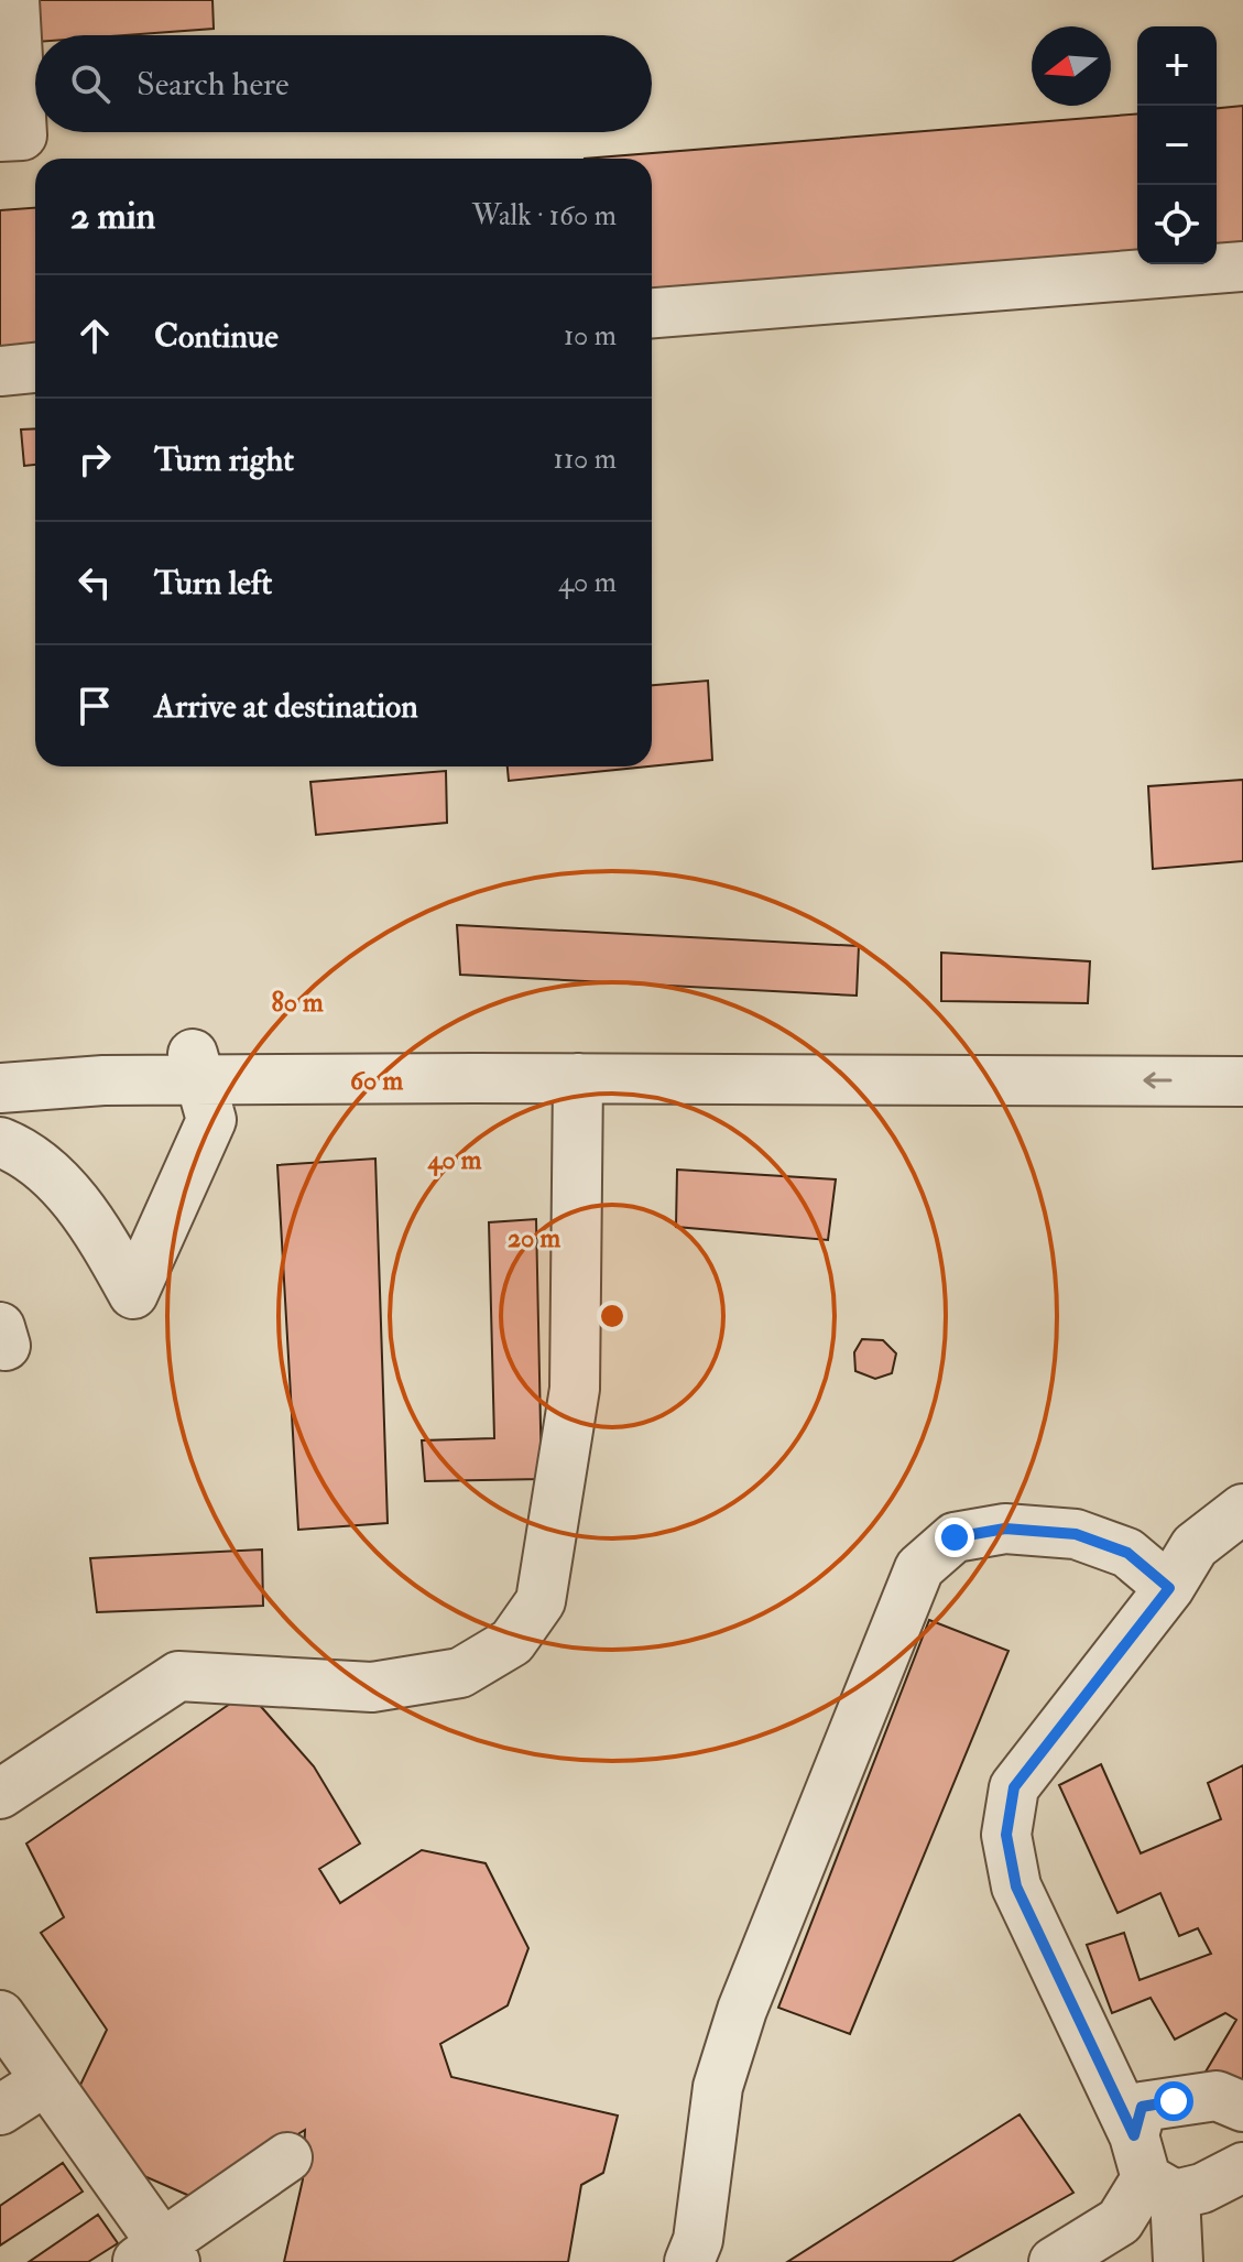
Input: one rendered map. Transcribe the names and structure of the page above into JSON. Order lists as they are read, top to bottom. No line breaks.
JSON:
{"north":"left","page":{"map_buttons":["+","−"],"search":"Search here","heading":["2 min","Walk · 160 m"],"list":[["Continue","10 m"],["Turn right","110 m"],["Turn left","40 m"],"Arrive at destination"]},"rings":["80 m","60 m","40 m","20 m"]}
